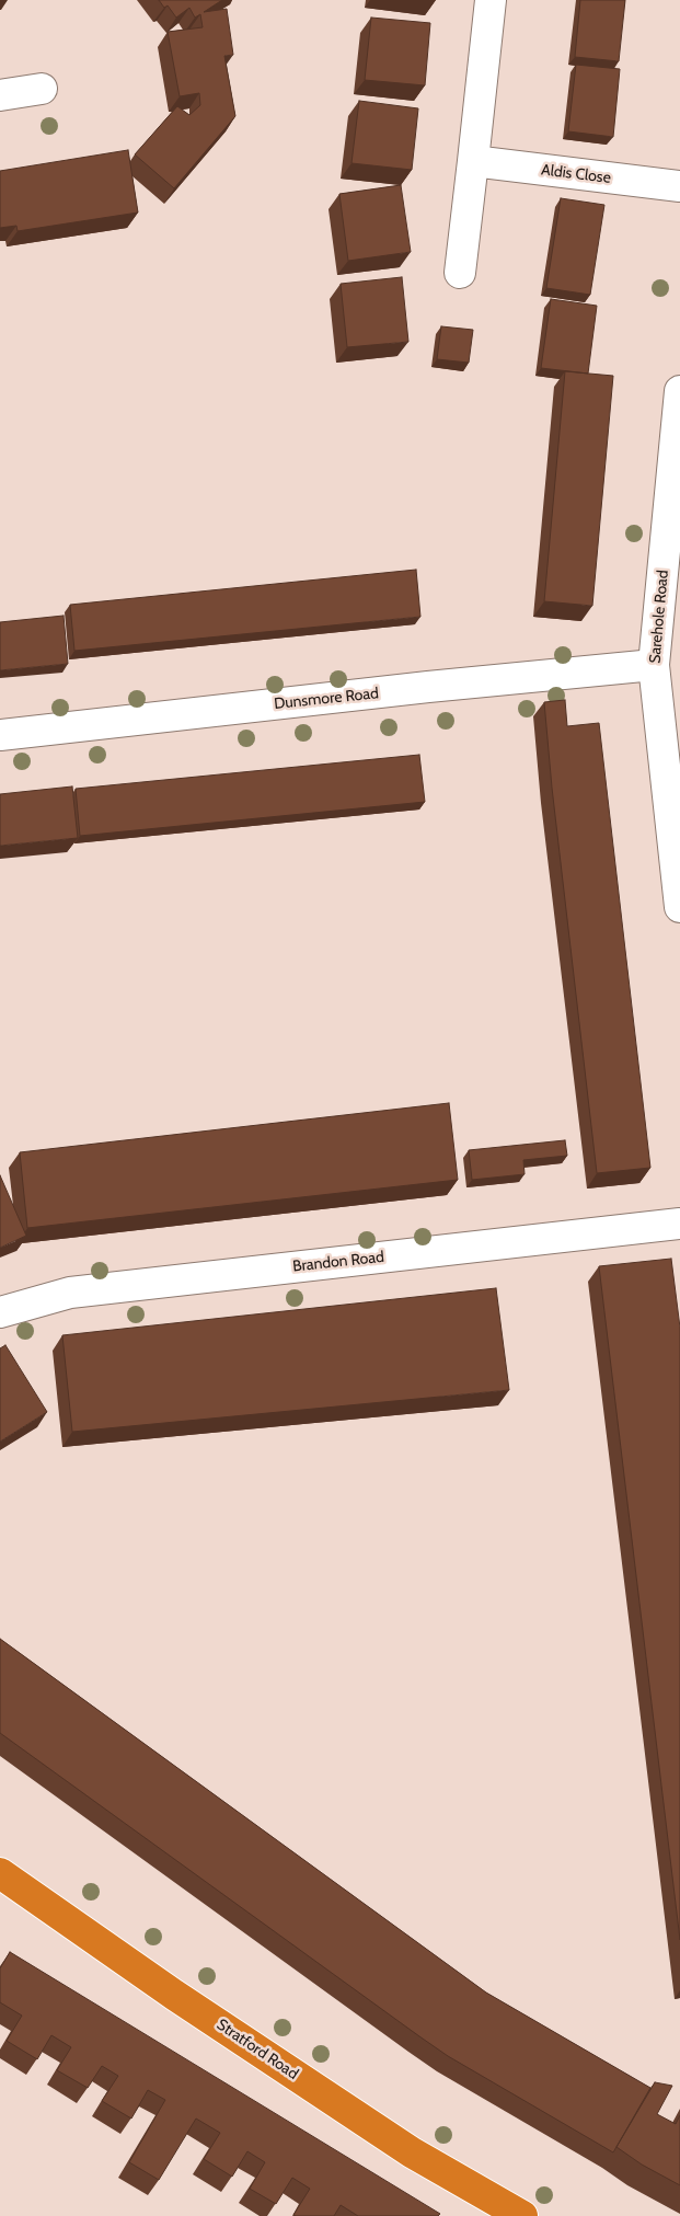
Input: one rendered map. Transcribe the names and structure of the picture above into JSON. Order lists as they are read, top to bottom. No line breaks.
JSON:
{"streets":{"highway":["Stratford Road"],"street":["Aldis Close","Sarehole Road","Dunsmore Road","Brandon Road"]},"crossings":[["Sarehole Road","Dunsmore Road"]]}
